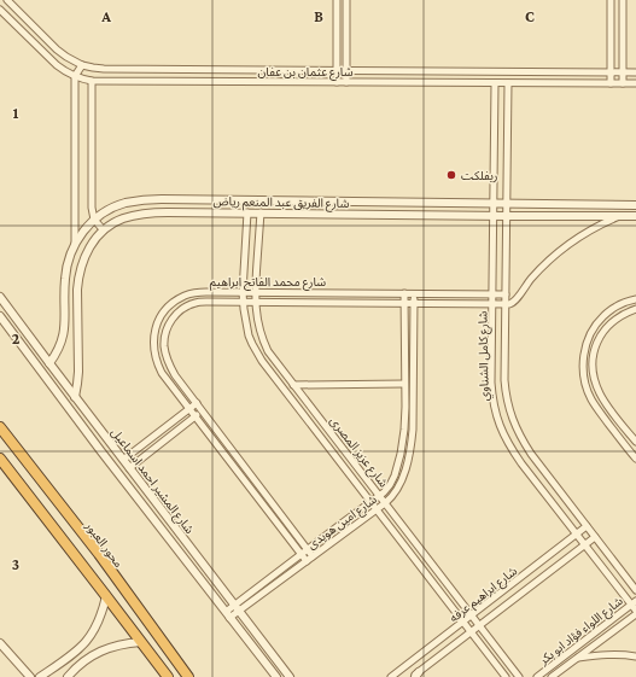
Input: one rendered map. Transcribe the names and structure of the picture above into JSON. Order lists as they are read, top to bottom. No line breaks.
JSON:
{"streets":{"highway":["محور العبور"],"street":["شارع عثمان بن عفان","شارع الفريق عبد المنعم رياض","شارع محمد الفاتح ابراهيم","شارع كامل الشناوي","شارع عزيز المصرى","شارع المشير احمد اسماعيل","شارع امين هويدى","شارع ابراهيم عرفه","شارع اللواء فؤاد ابو بكر"]},"crossings":[["شارع عثمان بن عفان","شارع كامل الشناوي"],["شارع الفريق عبد المنعم رياض","شارع كامل الشناوي"],["شارع الفريق عبد المنعم رياض","شارع عزيز المصرى"],["شارع الفريق عبد المنعم رياض","شارع المشير احمد اسماعيل"],["شارع محمد الفاتح ابراهيم","شارع كامل الشناوي"],["شارع محمد الفاتح ابراهيم","شارع عزيز المصرى"],["شارع محمد الفاتح ابراهيم","شارع امين هويدى"],["شارع كامل الشناوي","شارع ابراهيم عرفه"],["شارع كامل الشناوي","شارع اللواء فؤاد ابو بكر"],["شارع عزيز المصرى","شارع امين هويدى"],["شارع عزيز المصرى","شارع ابراهيم عرفه"],["شارع المشير احمد اسماعيل","شارع امين هويدى"]],"places":["ريفلكت"],"grid":{"columns":["A","B","C"],"rows":["1","2","3"]}}
